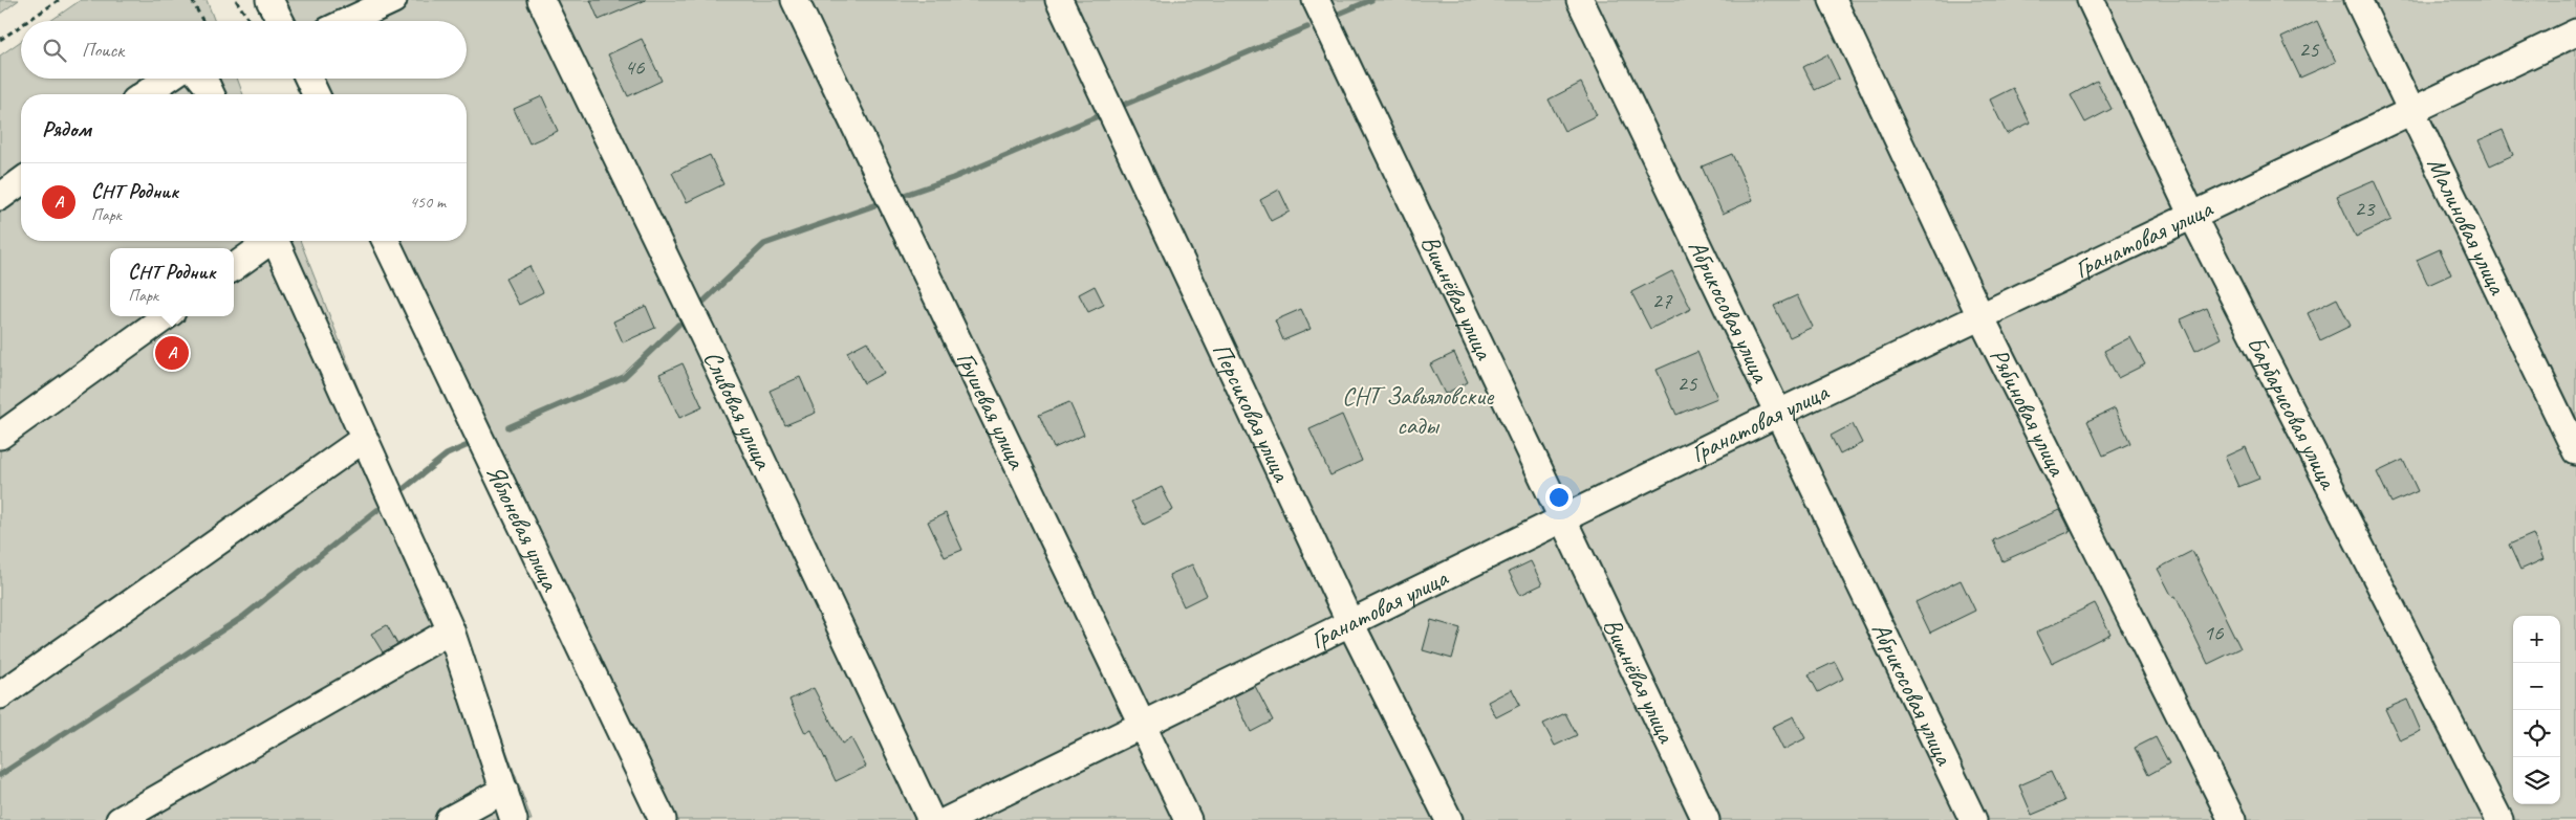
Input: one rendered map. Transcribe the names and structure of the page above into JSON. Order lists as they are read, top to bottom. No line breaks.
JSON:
{"streets":{"street":["Малиновая улица","Гранатовая улица","Вишнёвая улица","Абрикосовая улица","Сливовая улица","Грушевая улица","Персиковая улица","Рябиновая улица","Барбарисовая улица","Яблоневая улица"]},"crossings":[["Малиновая улица","Гранатовая улица"],["Гранатовая улица","Вишнёвая улица"],["Гранатовая улица","Абрикосовая улица"],["Гранатовая улица","Грушевая улица"],["Гранатовая улица","Персиковая улица"],["Гранатовая улица","Рябиновая улица"],["Гранатовая улица","Барбарисовая улица"]],"parks":["СНТ Завьяловские сады"],"house_numbers":["25","46","23","27","25","16"],"page":{"search":"Поиск","heading":"Рядом","list":[{"mark":"A","name":"СНТ Родник","note":"Парк","value":"450 m"}],"popup":["СНТ Родник","Парк"],"pins":"A","map_buttons":["+","−"]}}
